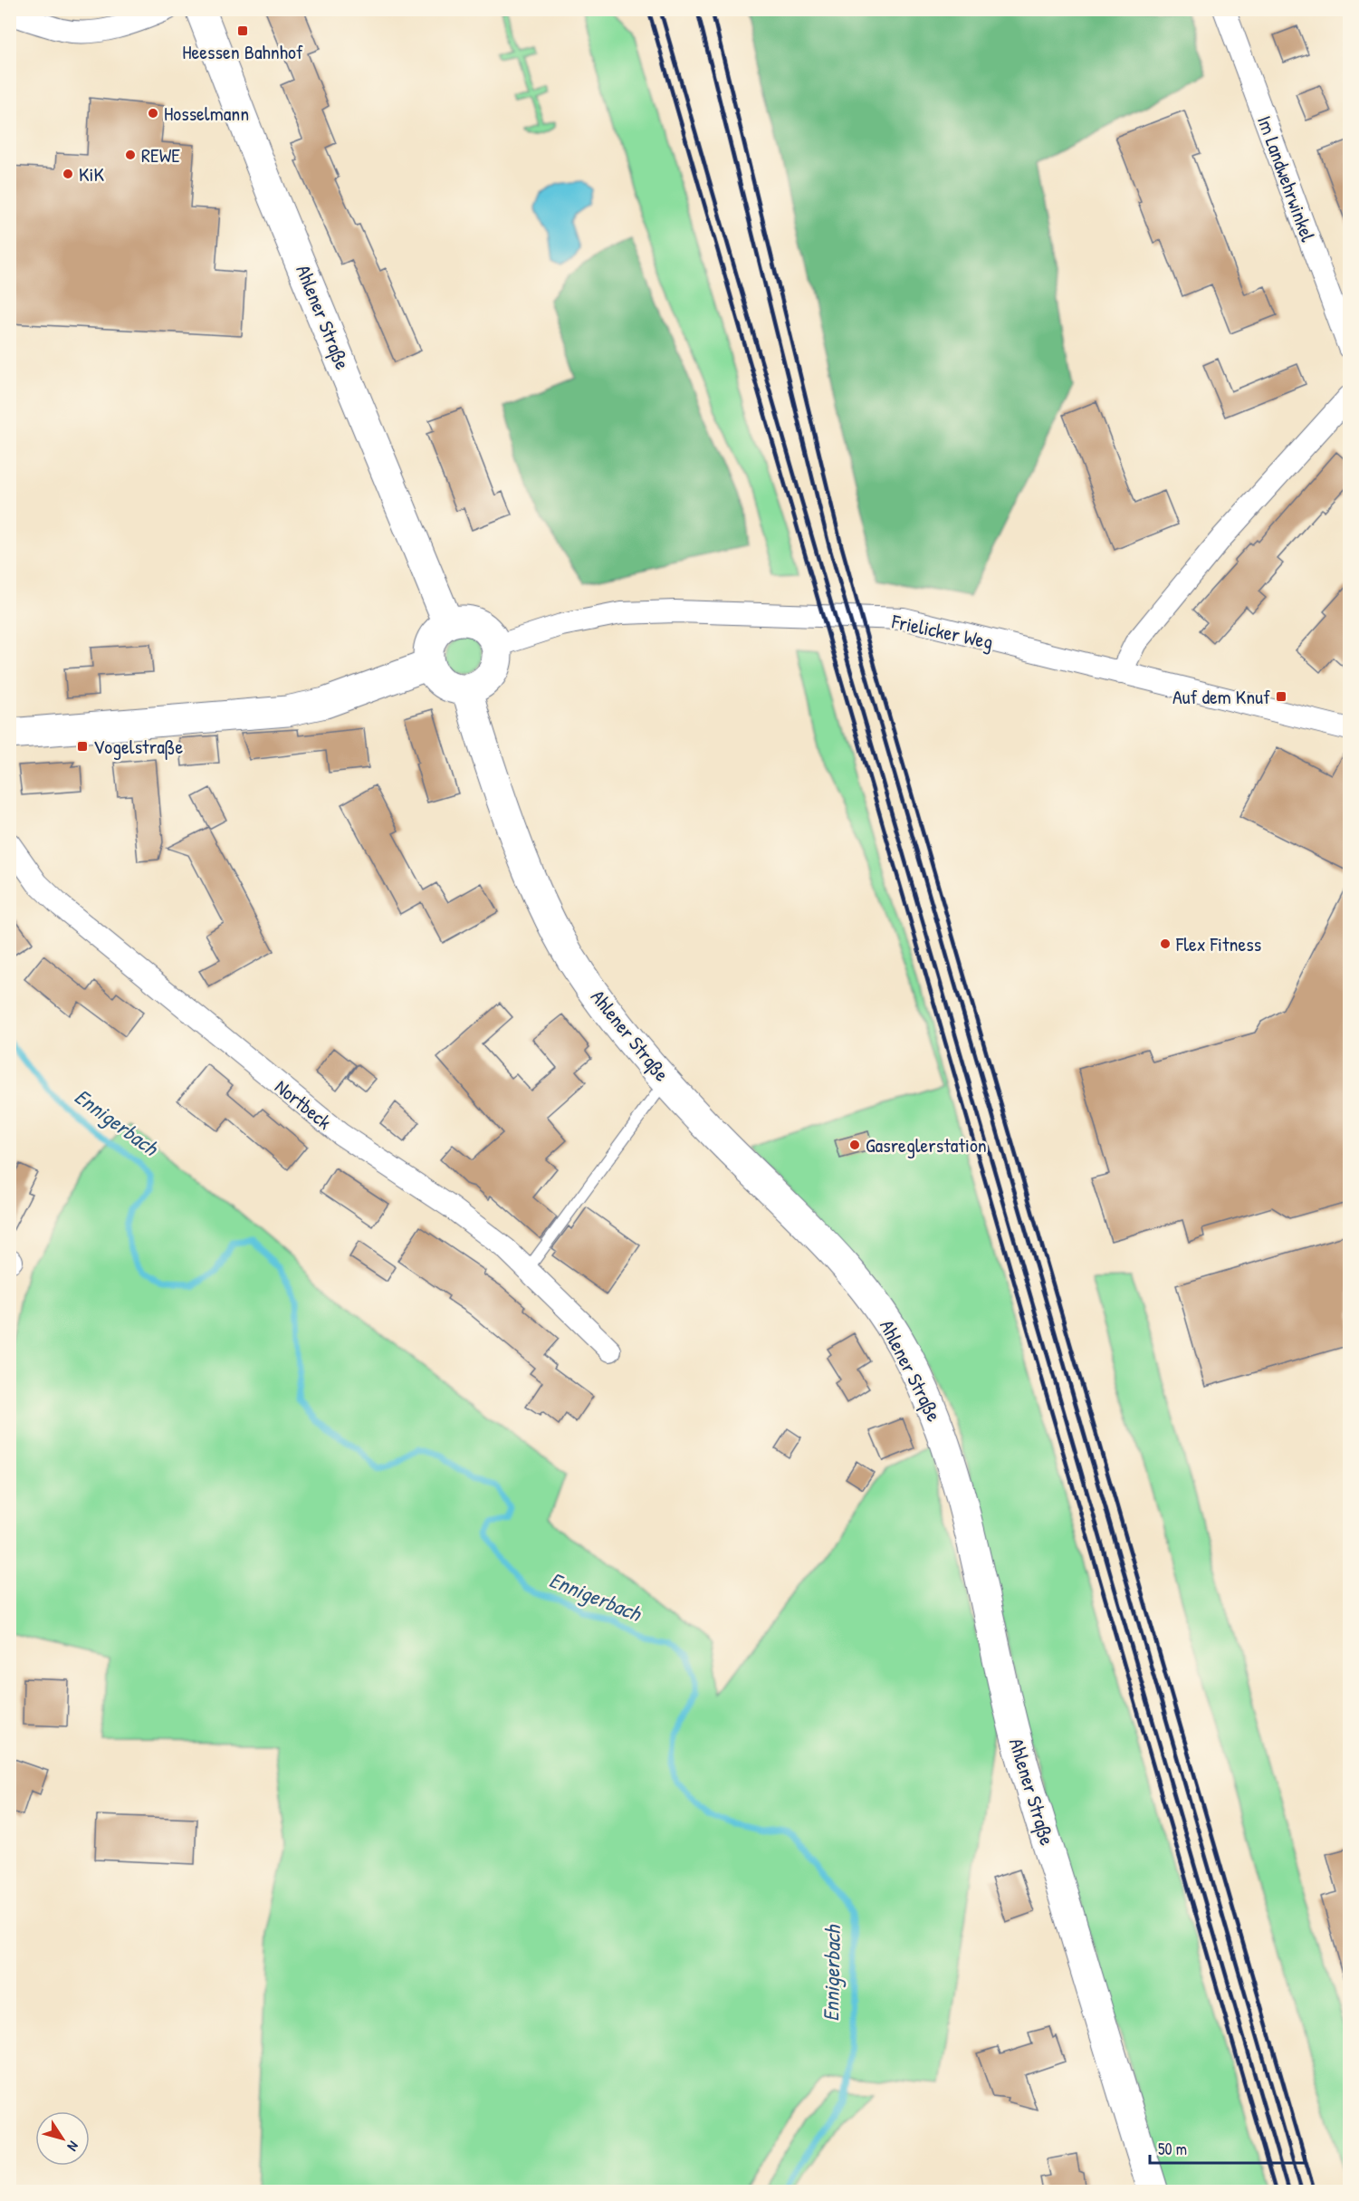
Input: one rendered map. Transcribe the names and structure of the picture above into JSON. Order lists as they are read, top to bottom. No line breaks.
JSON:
{"streets":{"main road":["Ahlener Straße"],"street":["Im Landwehrwinkel","Frielicker Weg","Nortbeck"]},"crossings":[["Ahlener Straße","Frielicker Weg"]],"water":["Ennigerbach"],"places":{"transit":["Heessen Bahnhof","Auf dem Knuf","Vogelstraße"],"other":["Hosselmann","REWE","KiK","Flex Fitness","Gasreglerstation"]},"scale_bar":"50 m","north":"bottom right"}
